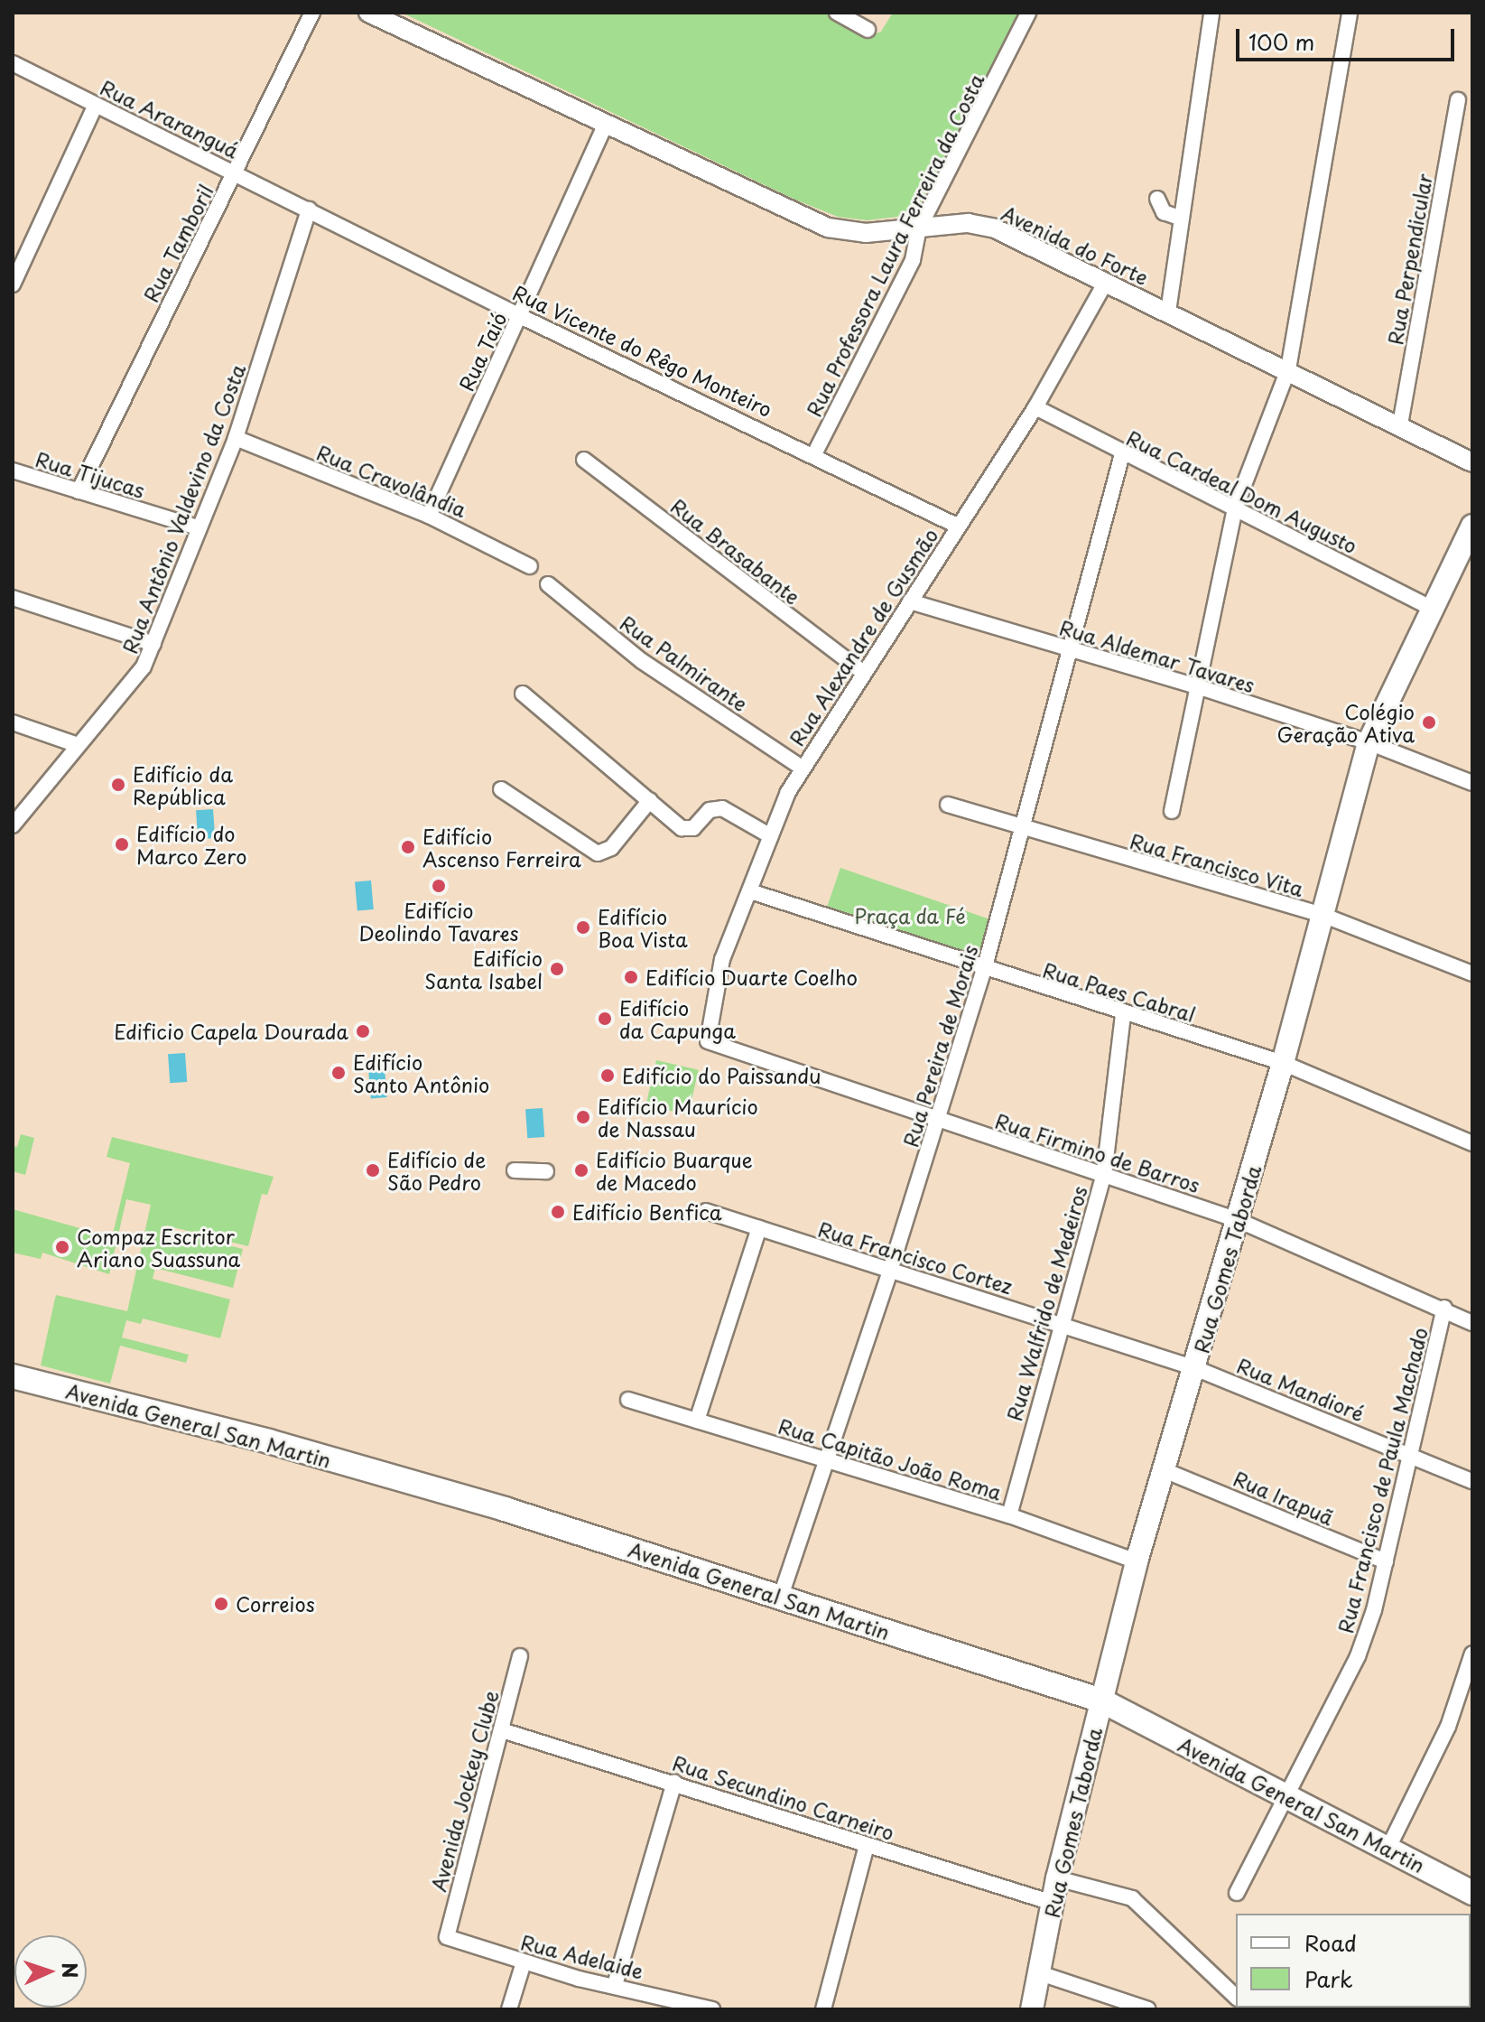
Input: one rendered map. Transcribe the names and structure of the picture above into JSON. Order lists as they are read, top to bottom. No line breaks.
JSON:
{"streets":{"main road":["Rua Gomes Taborda","Avenida General San Martin"],"street":["Rua Araranguá","Rua Tamboril","Rua Professora Laura Ferreira da Costa","Avenida do Forte","Rua Perpendicular","Rua Vicente do Rêgo Monteiro","Rua Taió","Rua Tijucas","Rua Cravolândia","Rua Cardeal Dom Augusto","Rua Antônio Valdevino da Costa","Rua Brasabante","Rua Alexandre de Gusmão","Rua Aldemar Tavares","Rua Palmirante","Rua Francisco Vita","Rua Paes Cabral","Rua Pereira de Morais","Rua Firmino de Barros","Rua Francisco Cortez","Rua Walfrido de Medeiros","Rua Mandioré","Rua Capitão João Roma","Rua Francisco de Paula Machado","Rua Irapuã","Avenida Jockey Clube","Rua Secundino Carneiro","Rua Adelaide"]},"crossings":[["Rua Araranguá","Rua Tamboril"],["Rua Araranguá","Rua Vicente do Rêgo Monteiro"],["Rua Araranguá","Rua Antônio Valdevino da Costa"],["Rua Tamboril","Rua Tijucas"],["Rua Professora Laura Ferreira da Costa","Avenida do Forte"],["Rua Professora Laura Ferreira da Costa","Rua Vicente do Rêgo Monteiro"],["Avenida do Forte","Rua Perpendicular"],["Avenida do Forte","Rua Taió"],["Avenida do Forte","Rua Alexandre de Gusmão"],["Rua Vicente do Rêgo Monteiro","Rua Taió"],["Rua Vicente do Rêgo Monteiro","Rua Antônio Valdevino da Costa"],["Rua Vicente do Rêgo Monteiro","Rua Alexandre de Gusmão"],["Rua Taió","Rua Cravolândia"],["Rua Tijucas","Rua Antônio Valdevino da Costa"],["Rua Cravolândia","Rua Antônio Valdevino da Costa"],["Rua Cardeal Dom Augusto","Rua Alexandre de Gusmão"],["Rua Cardeal Dom Augusto","Rua Pereira de Morais"],["Rua Cardeal Dom Augusto","Rua Gomes Taborda"],["Rua Brasabante","Rua Alexandre de Gusmão"],["Rua Alexandre de Gusmão","Rua Aldemar Tavares"],["Rua Alexandre de Gusmão","Rua Palmirante"],["Rua Alexandre de Gusmão","Rua Paes Cabral"],["Rua Alexandre de Gusmão","Rua Firmino de Barros"],["Rua Aldemar Tavares","Rua Pereira de Morais"],["Rua Aldemar Tavares","Rua Gomes Taborda"],["Rua Francisco Vita","Rua Pereira de Morais"],["Rua Francisco Vita","Rua Gomes Taborda"],["Rua Paes Cabral","Rua Pereira de Morais"],["Rua Paes Cabral","Rua Gomes Taborda"],["Rua Paes Cabral","Rua Walfrido de Medeiros"],["Rua Pereira de Morais","Rua Firmino de Barros"],["Rua Pereira de Morais","Rua Francisco Cortez"],["Rua Pereira de Morais","Avenida General San Martin"],["Rua Pereira de Morais","Rua Capitão João Roma"],["Rua Firmino de Barros","Rua Gomes Taborda"],["Rua Firmino de Barros","Rua Walfrido de Medeiros"],["Rua Firmino de Barros","Rua Francisco de Paula Machado"],["Rua Francisco Cortez","Rua Gomes Taborda"],["Rua Francisco Cortez","Rua Walfrido de Medeiros"],["Rua Francisco Cortez","Rua Mandioré"],["Rua Gomes Taborda","Rua Mandioré"],["Rua Gomes Taborda","Avenida General San Martin"],["Rua Gomes Taborda","Rua Capitão João Roma"],["Rua Gomes Taborda","Rua Irapuã"],["Rua Gomes Taborda","Rua Secundino Carneiro"],["Rua Walfrido de Medeiros","Rua Capitão João Roma"],["Rua Mandioré","Rua Francisco de Paula Machado"],["Avenida General San Martin","Rua Francisco de Paula Machado"],["Rua Francisco de Paula Machado","Rua Irapuã"],["Avenida Jockey Clube","Rua Secundino Carneiro"],["Avenida Jockey Clube","Rua Adelaide"]],"parks":["Praça da Fé"],"places":["Colégio Geração Ativa","Edifício da República","Edifício do Marco Zero","Edifício Ascenso Ferreira","Edifício Deolindo Tavares","Edifício Boa Vista","Edifício Santa Isabel","Edifício Duarte Coelho","Edifício da Capunga","Edificio Capela Dourada","Edifício Santo Antônio","Edifício do Paissandu","Edifício Maurício de Nassau","Edifício de São Pedro","Edifício Buarque de Macedo","Edifício Benfica","Compaz Escritor Ariano Suassuna","Correios"],"legend":["Road","Park"],"scale_bar":"100 m","north":"right"}
